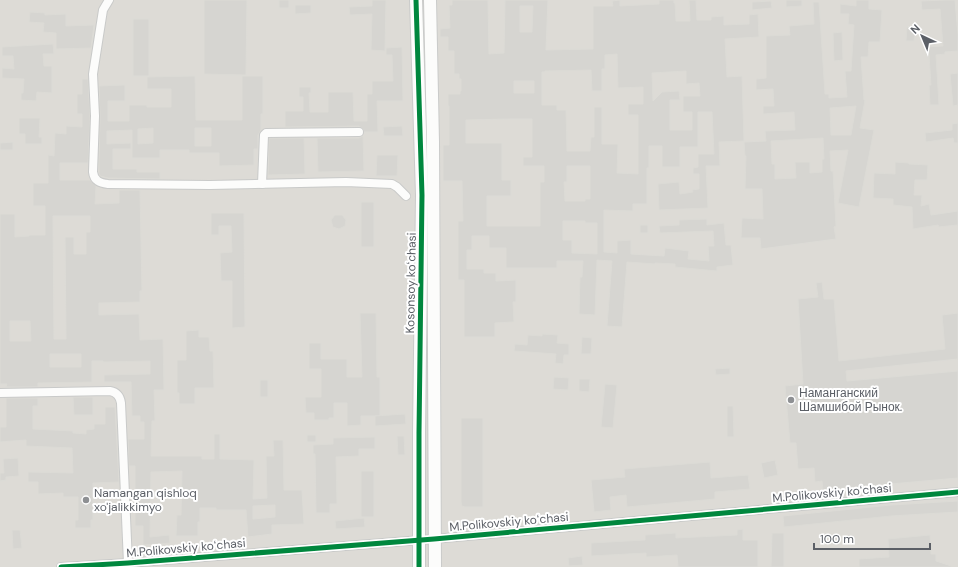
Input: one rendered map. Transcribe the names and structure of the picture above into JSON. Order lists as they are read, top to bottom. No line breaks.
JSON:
{"streets":{"street":["Kosonsoy koʻchasi","M.Polikovskiy koʻchasi"]},"crossings":[["Kosonsoy koʻchasi","M.Polikovskiy koʻchasi"]],"places":["Наманганский Шамшибой Рынок.","Namangan qishloq xo'jalikkimyo"],"scale_bar":"100 m","north":"top left"}
